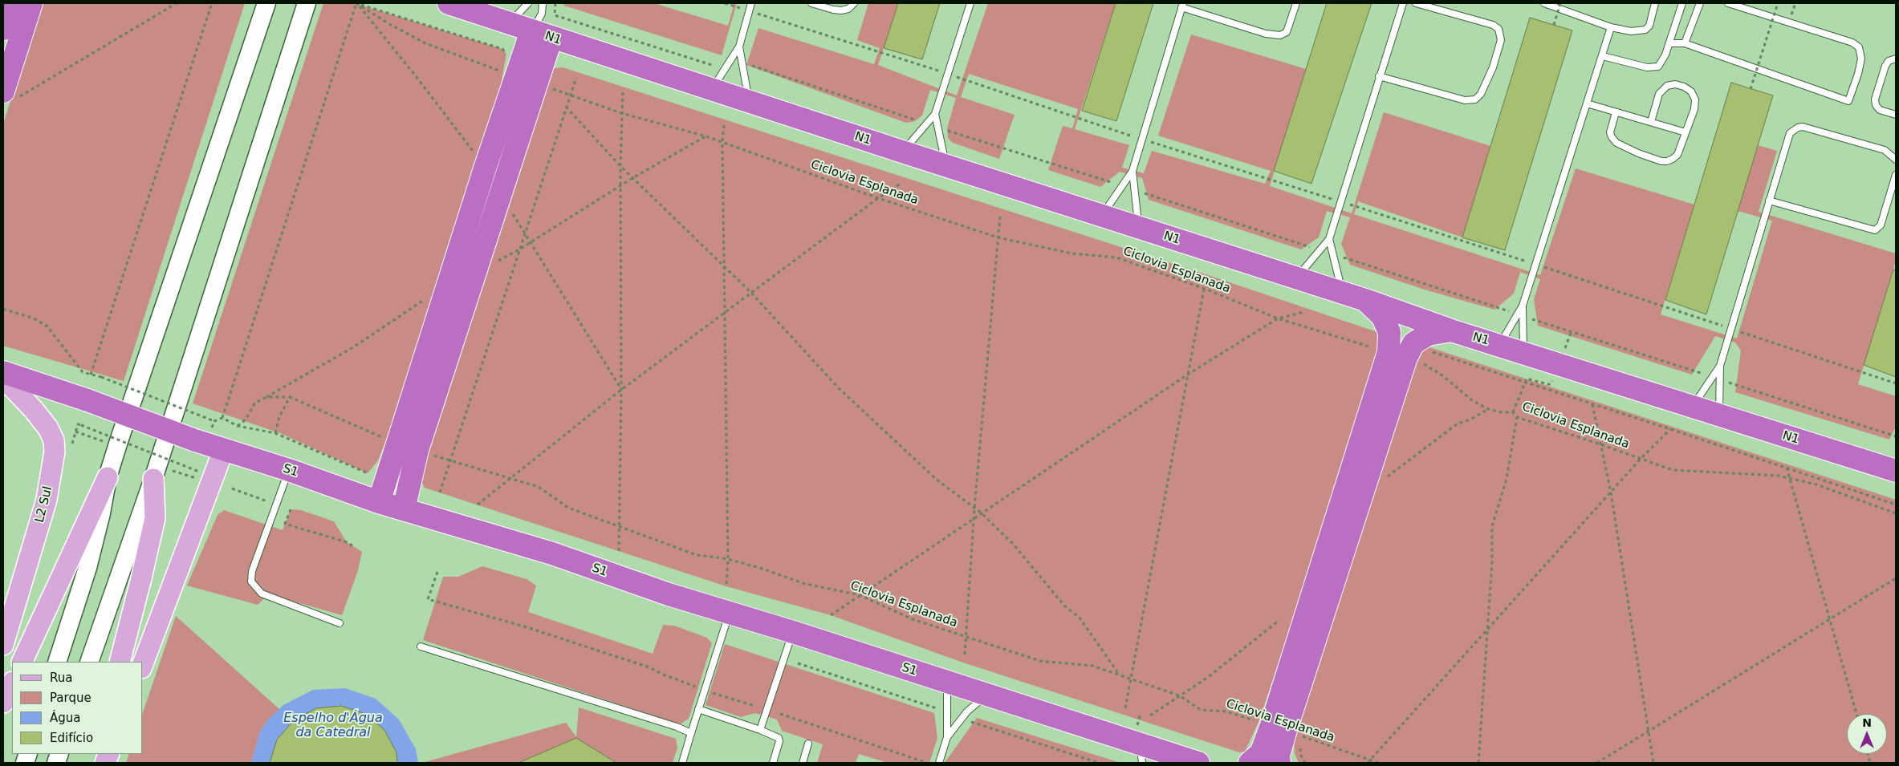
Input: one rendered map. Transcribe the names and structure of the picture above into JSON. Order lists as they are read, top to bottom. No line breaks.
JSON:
{"streets":{"highway":["N1","S1"],"main road":["L2 Sul"],"path":["Ciclovia Esplanada"]},"water":["Espelho d'Água da Catedral"],"legend":["Rua","Parque","Água","Edifício"],"north":"top"}
